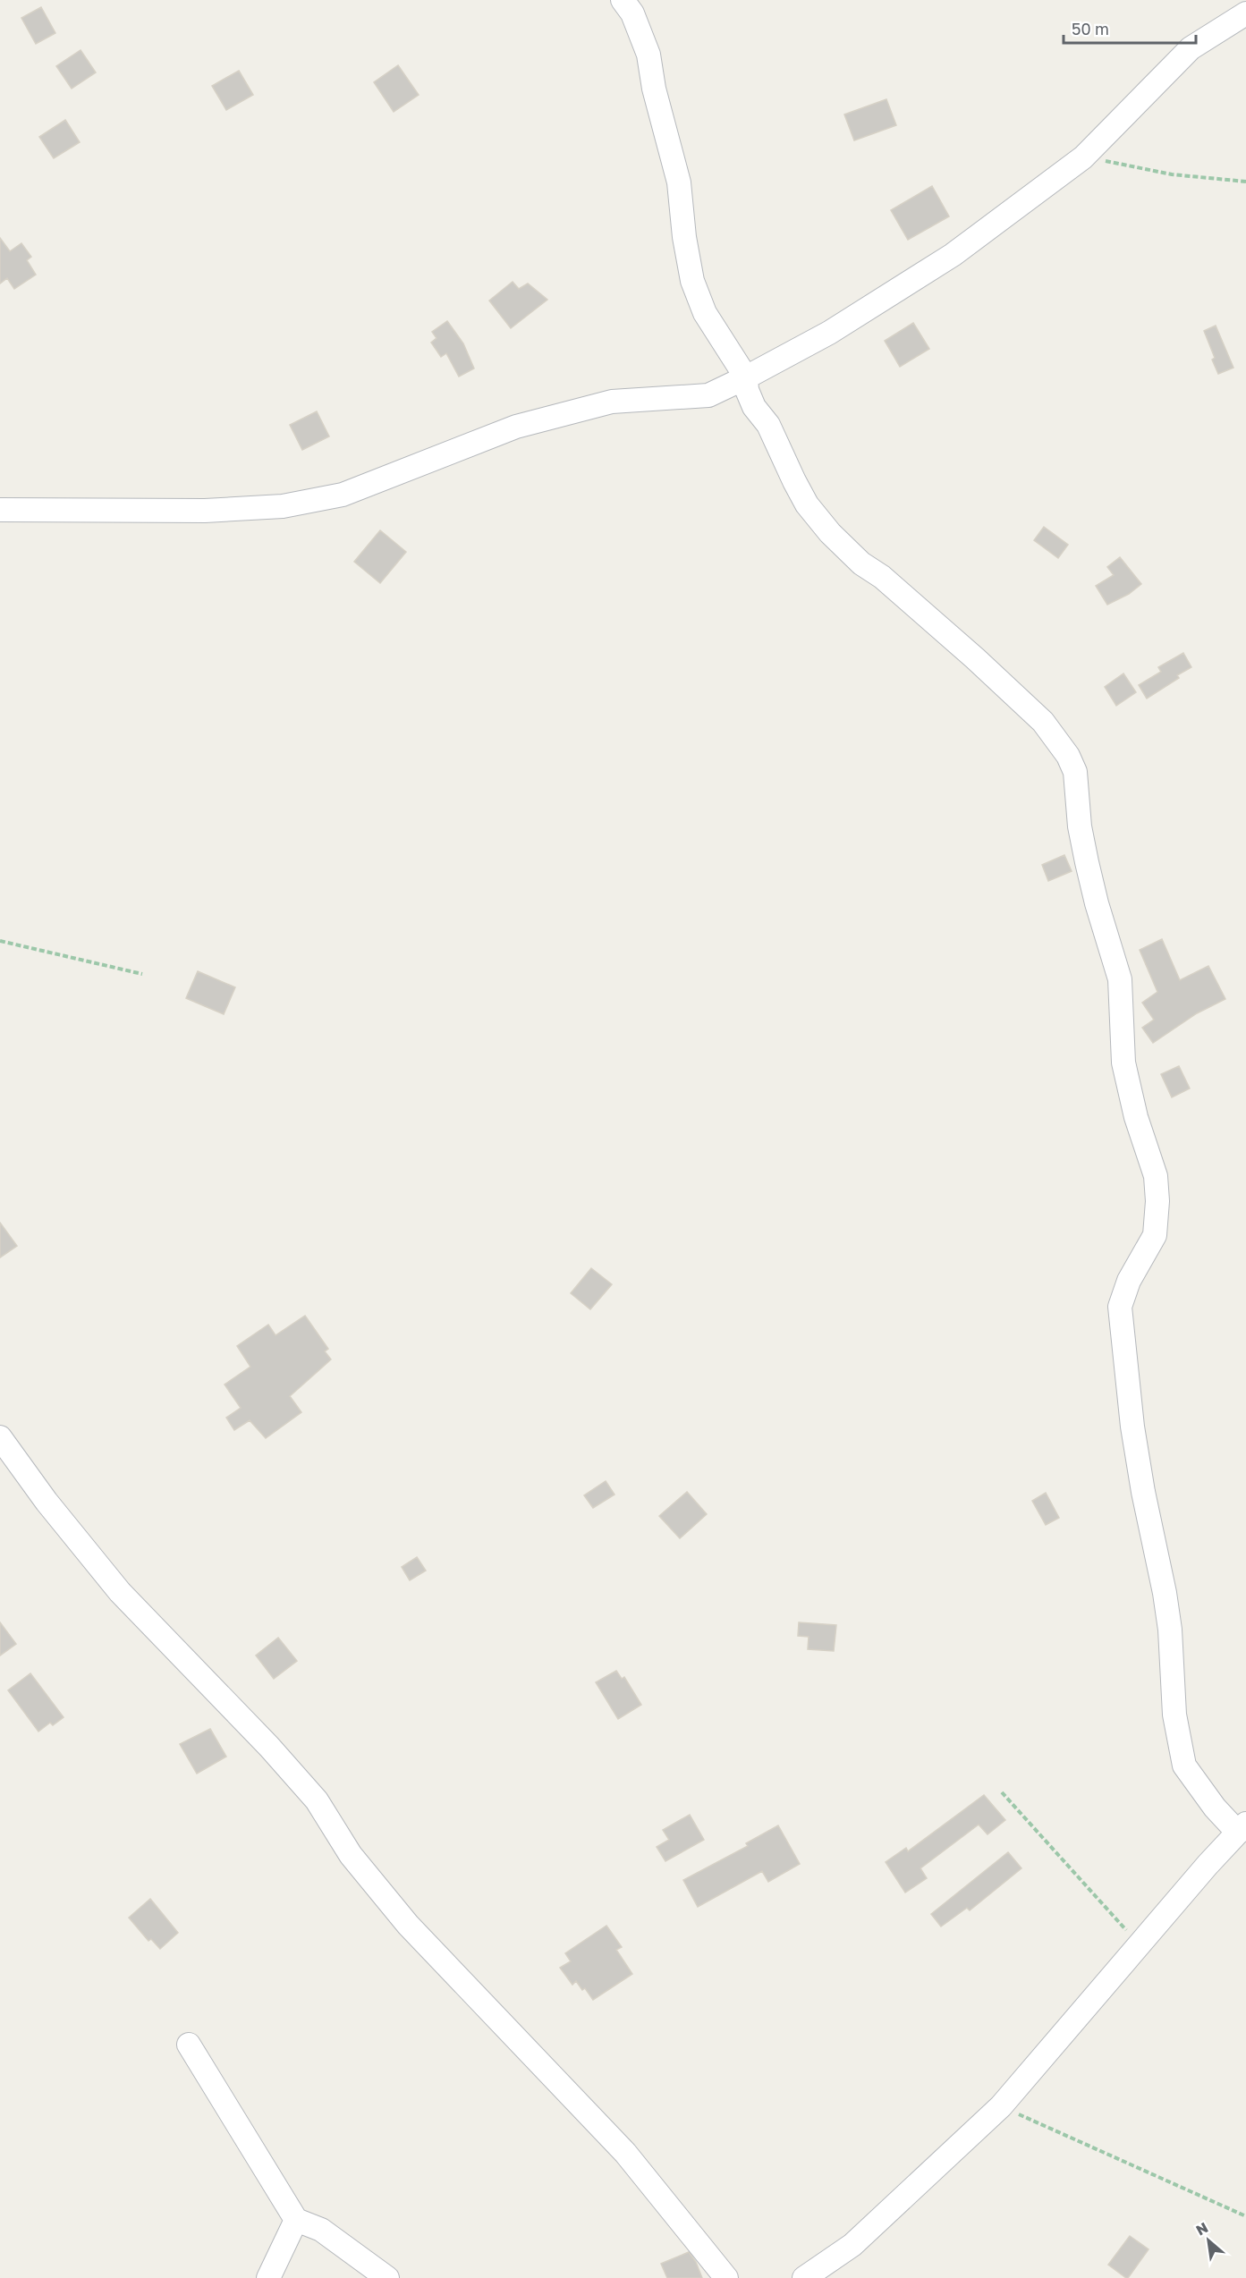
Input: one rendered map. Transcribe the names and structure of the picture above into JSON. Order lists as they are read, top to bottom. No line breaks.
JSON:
{"scale_bar":"50 m","north":"top left"}
